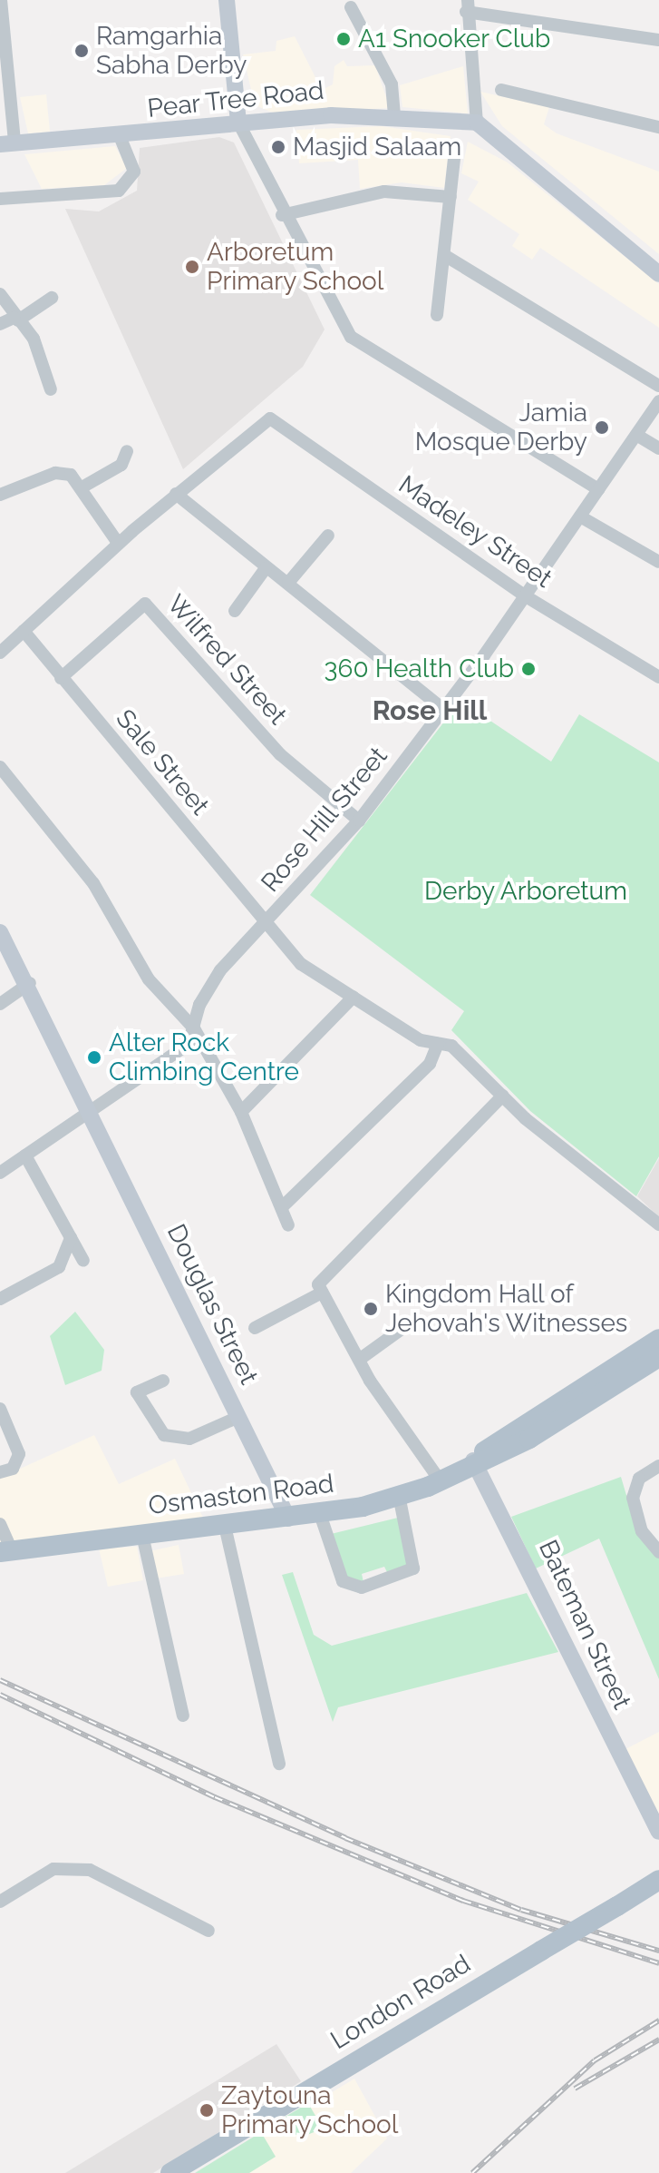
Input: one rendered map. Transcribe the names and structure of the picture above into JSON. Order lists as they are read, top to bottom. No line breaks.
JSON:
{"streets":{"main road":["Osmaston Road","London Road"],"street":["Pear Tree Road","Madeley Street","Wilfred Street","Sale Street","Rose Hill Street","Douglas Street","Bateman Street"]},"crossings":[["Madeley Street","Rose Hill Street"],["Wilfred Street","Sale Street"],["Wilfred Street","Rose Hill Street"],["Sale Street","Rose Hill Street"],["Rose Hill Street","Douglas Street"],["Douglas Street","Osmaston Road"],["Osmaston Road","Bateman Street"]],"districts":["Rose Hill"],"parks":["Derby Arboretum"],"places":["A1 Snooker Club","Ramgarhia Sabha Derby","Masjid Salaam","Arboretum Primary School","Jamia Mosque Derby","360 Health Club","Alter Rock Climbing Centre","Kingdom Hall of Jehovah's Witnesses","Zaytouna Primary School"]}
